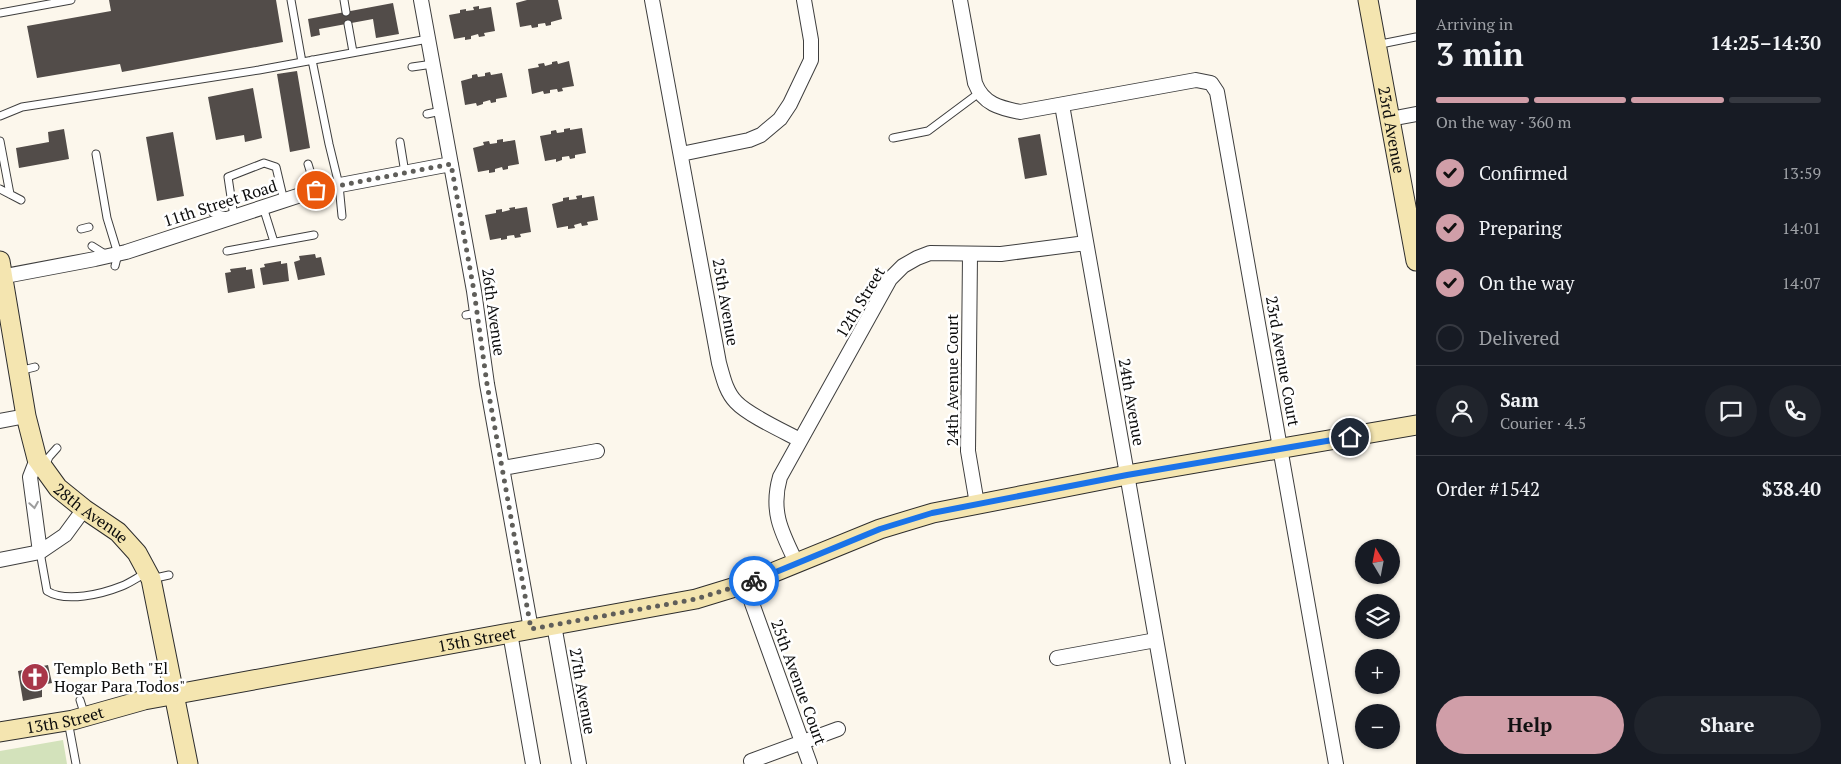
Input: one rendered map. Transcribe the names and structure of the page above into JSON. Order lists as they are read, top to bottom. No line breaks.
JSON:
{"streets":{"street":["23rd Avenue","11th Street Road","25th Avenue","12th Street","26th Avenue","23rd Avenue Court","24th Avenue Court","24th Avenue","28th Avenue","13th Street","25th Avenue Court","27th Avenue"]},"crossings":[["11th Street Road","26th Avenue"],["11th Street Road","28th Avenue"],["25th Avenue","12th Street"],["12th Street","24th Avenue Court"],["12th Street","24th Avenue"],["26th Avenue","13th Street"],["23rd Avenue Court","24th Avenue"],["23rd Avenue Court","13th Street"],["24th Avenue Court","13th Street"],["24th Avenue","13th Street"],["28th Avenue","13th Street"],["13th Street","25th Avenue Court"],["13th Street","27th Avenue"]],"places":{"church":["Templo Beth \"El Hogar Para Todos\""]},"north":"top","page":{"heading":["3 min","Arriving in","14:25–14:30"],"panel":["Sam","Courier · 4.5","Order #1542","$38.40"],"bar":"On the way · 360 m","list":[["Confirmed","13:59"],["Preparing","14:01"],["On the way","14:07"],"Delivered"],"map_buttons":["+","−"],"buttons":["Help","Share"]}}
